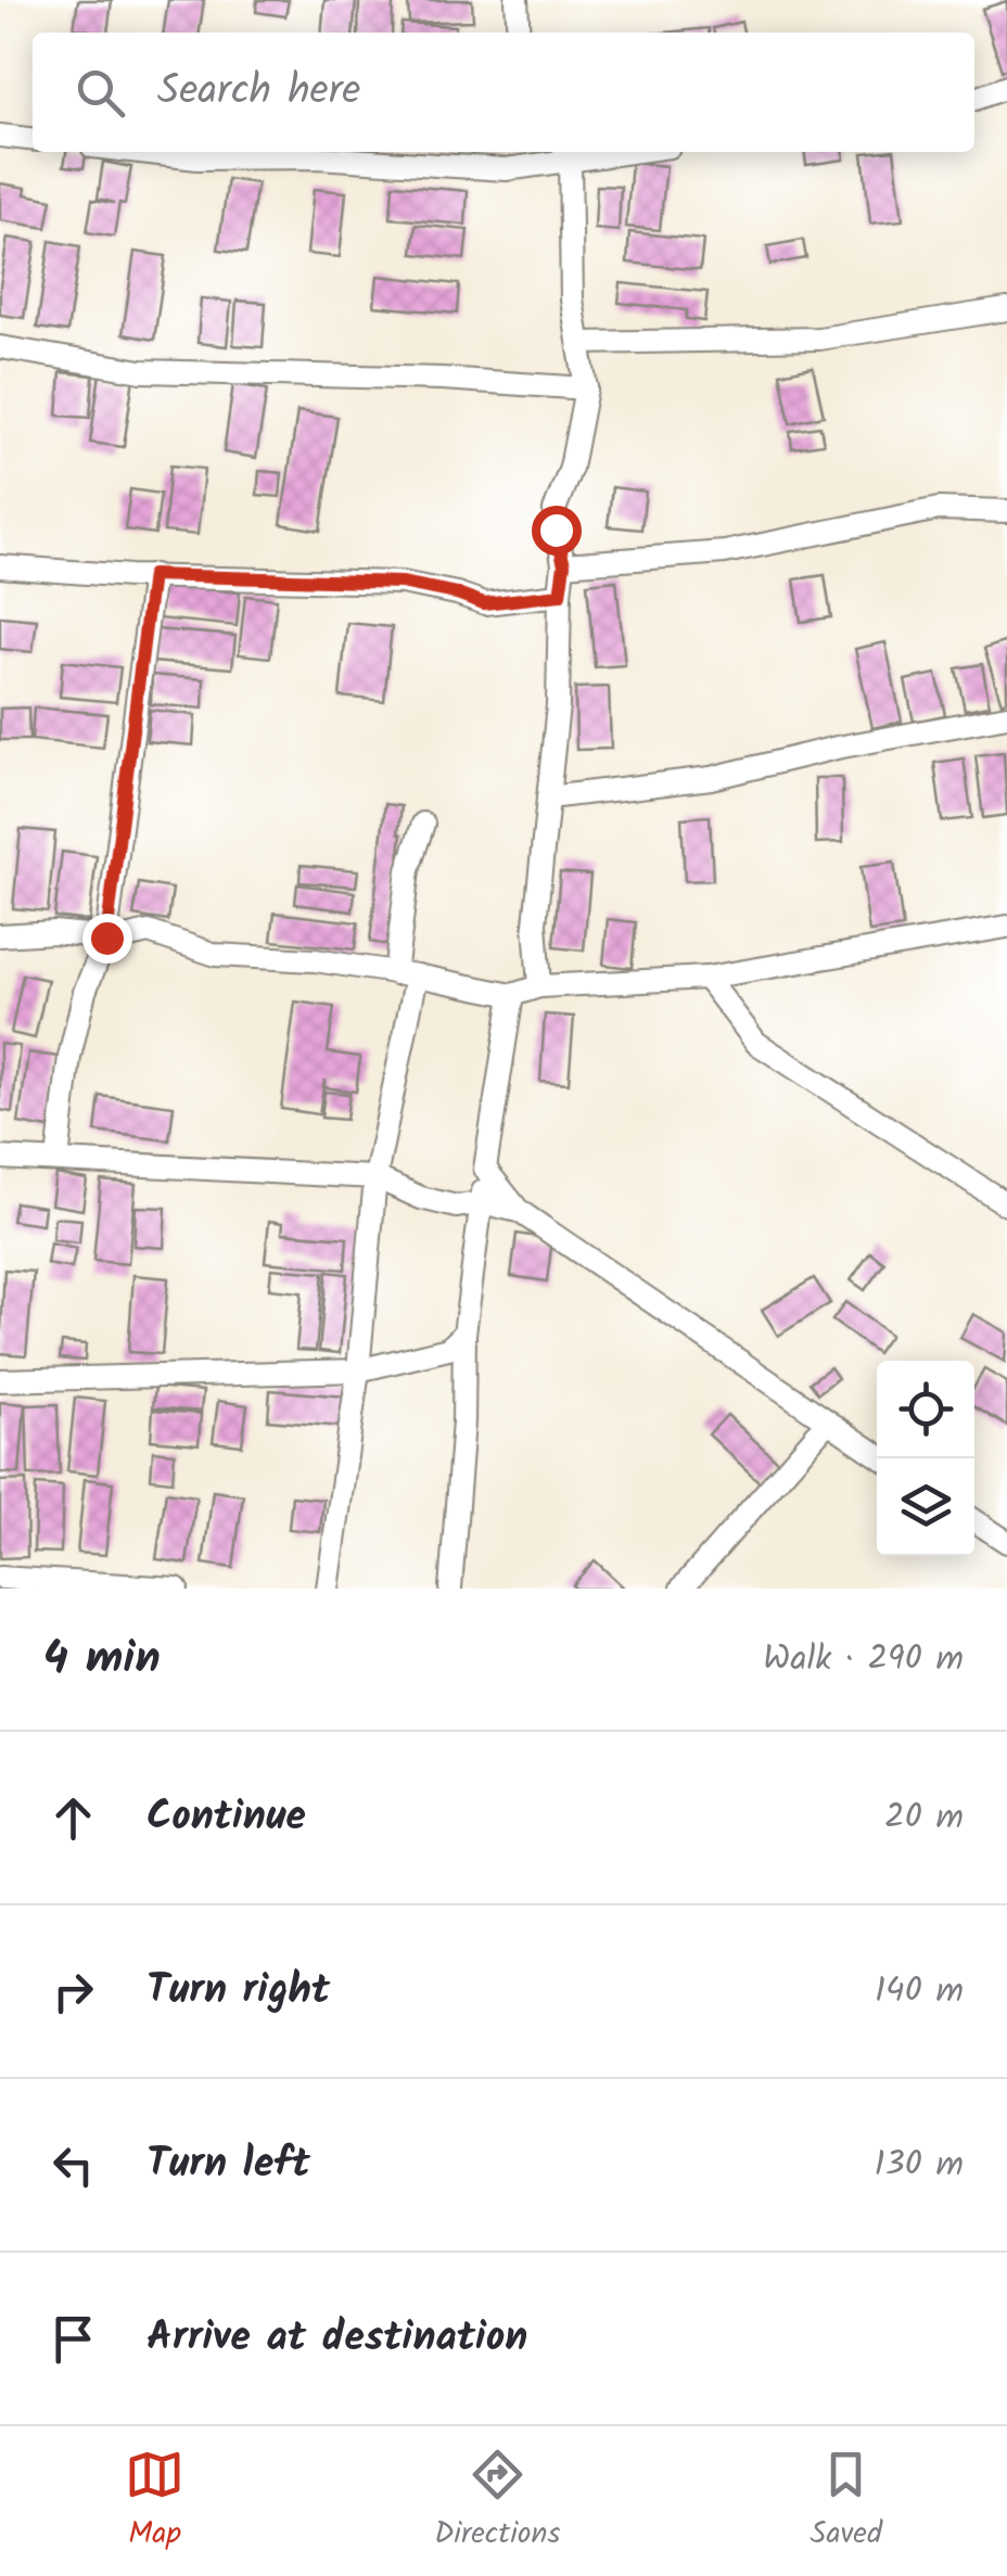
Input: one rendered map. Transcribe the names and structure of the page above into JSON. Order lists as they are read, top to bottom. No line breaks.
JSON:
{"page":{"search":"Search here","heading":["4 min","Walk · 290 m"],"list":[["Continue","20 m"],["Turn right","140 m"],["Turn left","130 m"],"Arrive at destination"],"nav":["Map","Directions","Saved"]}}
